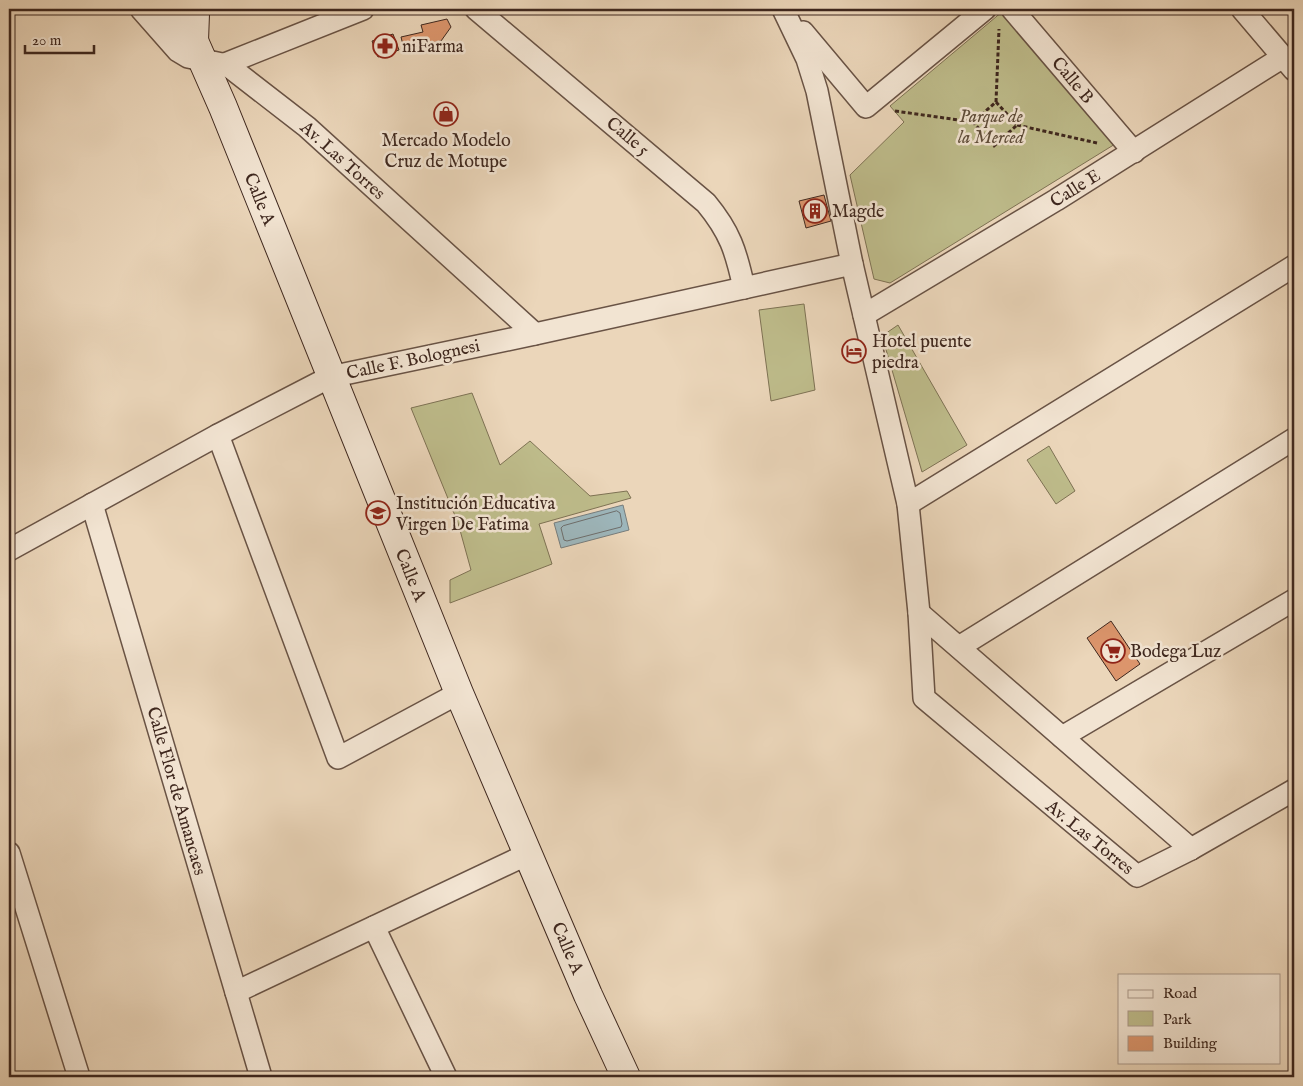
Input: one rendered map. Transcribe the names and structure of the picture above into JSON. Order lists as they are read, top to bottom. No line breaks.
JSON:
{"streets":{"street":["Calle B","Calle 5","Av. Las Torres","Calle E","Calle A","Calle F. Bolognesi","Calle Flor de Amancaes"]},"crossings":[["Calle B","Calle E"],["Calle 5","Calle F. Bolognesi"],["Av. Las Torres","Calle A"],["Av. Las Torres","Calle F. Bolognesi"],["Calle A","Calle F. Bolognesi"],["Calle F. Bolognesi","Calle Flor de Amancaes"]],"parks":["Parque de la Merced"],"places":{"pharmacy":["niFarma"],"shop":["Mercado Modelo Cruz de Motupe"],"building":["Magde"],"hotel":["Hotel puente piedra"],"school or university":["Institución Educativa Virgen De Fatima"],"supermarket":["Bodega Luz"]},"legend":["Road","Park","Building"],"scale_bar":"20 m"}
